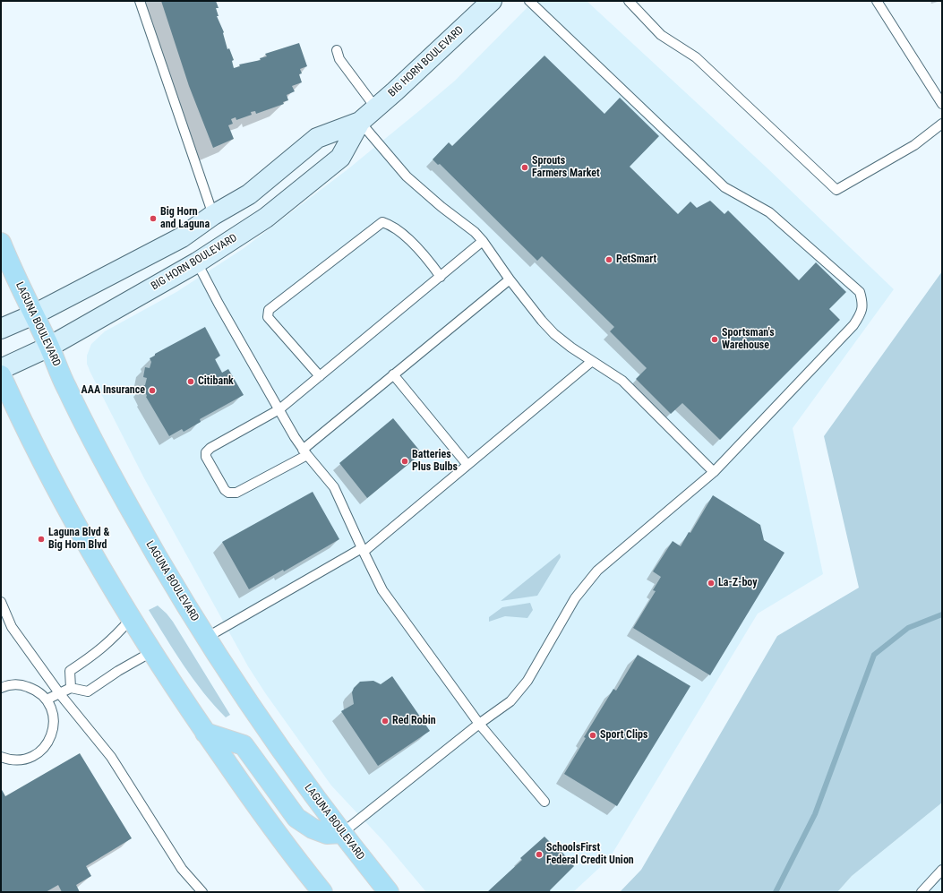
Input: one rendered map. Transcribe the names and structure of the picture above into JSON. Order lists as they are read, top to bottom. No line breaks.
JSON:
{"streets":{"main road":["BIG HORN BOULEVARD","LAGUNA BOULEVARD"]},"crossings":[["BIG HORN BOULEVARD","LAGUNA BOULEVARD"]],"places":["Sprouts Farmers Market","Big Horn and Laguna","PetSmart","Sportsman's Warehouse","Citibank","AAA Insurance","Batteries Plus Bulbs","Laguna Blvd & Big Horn Blvd","La-Z-boy","Red Robin","Sport Clips","SchoolsFirst Federal Credit Union"]}
